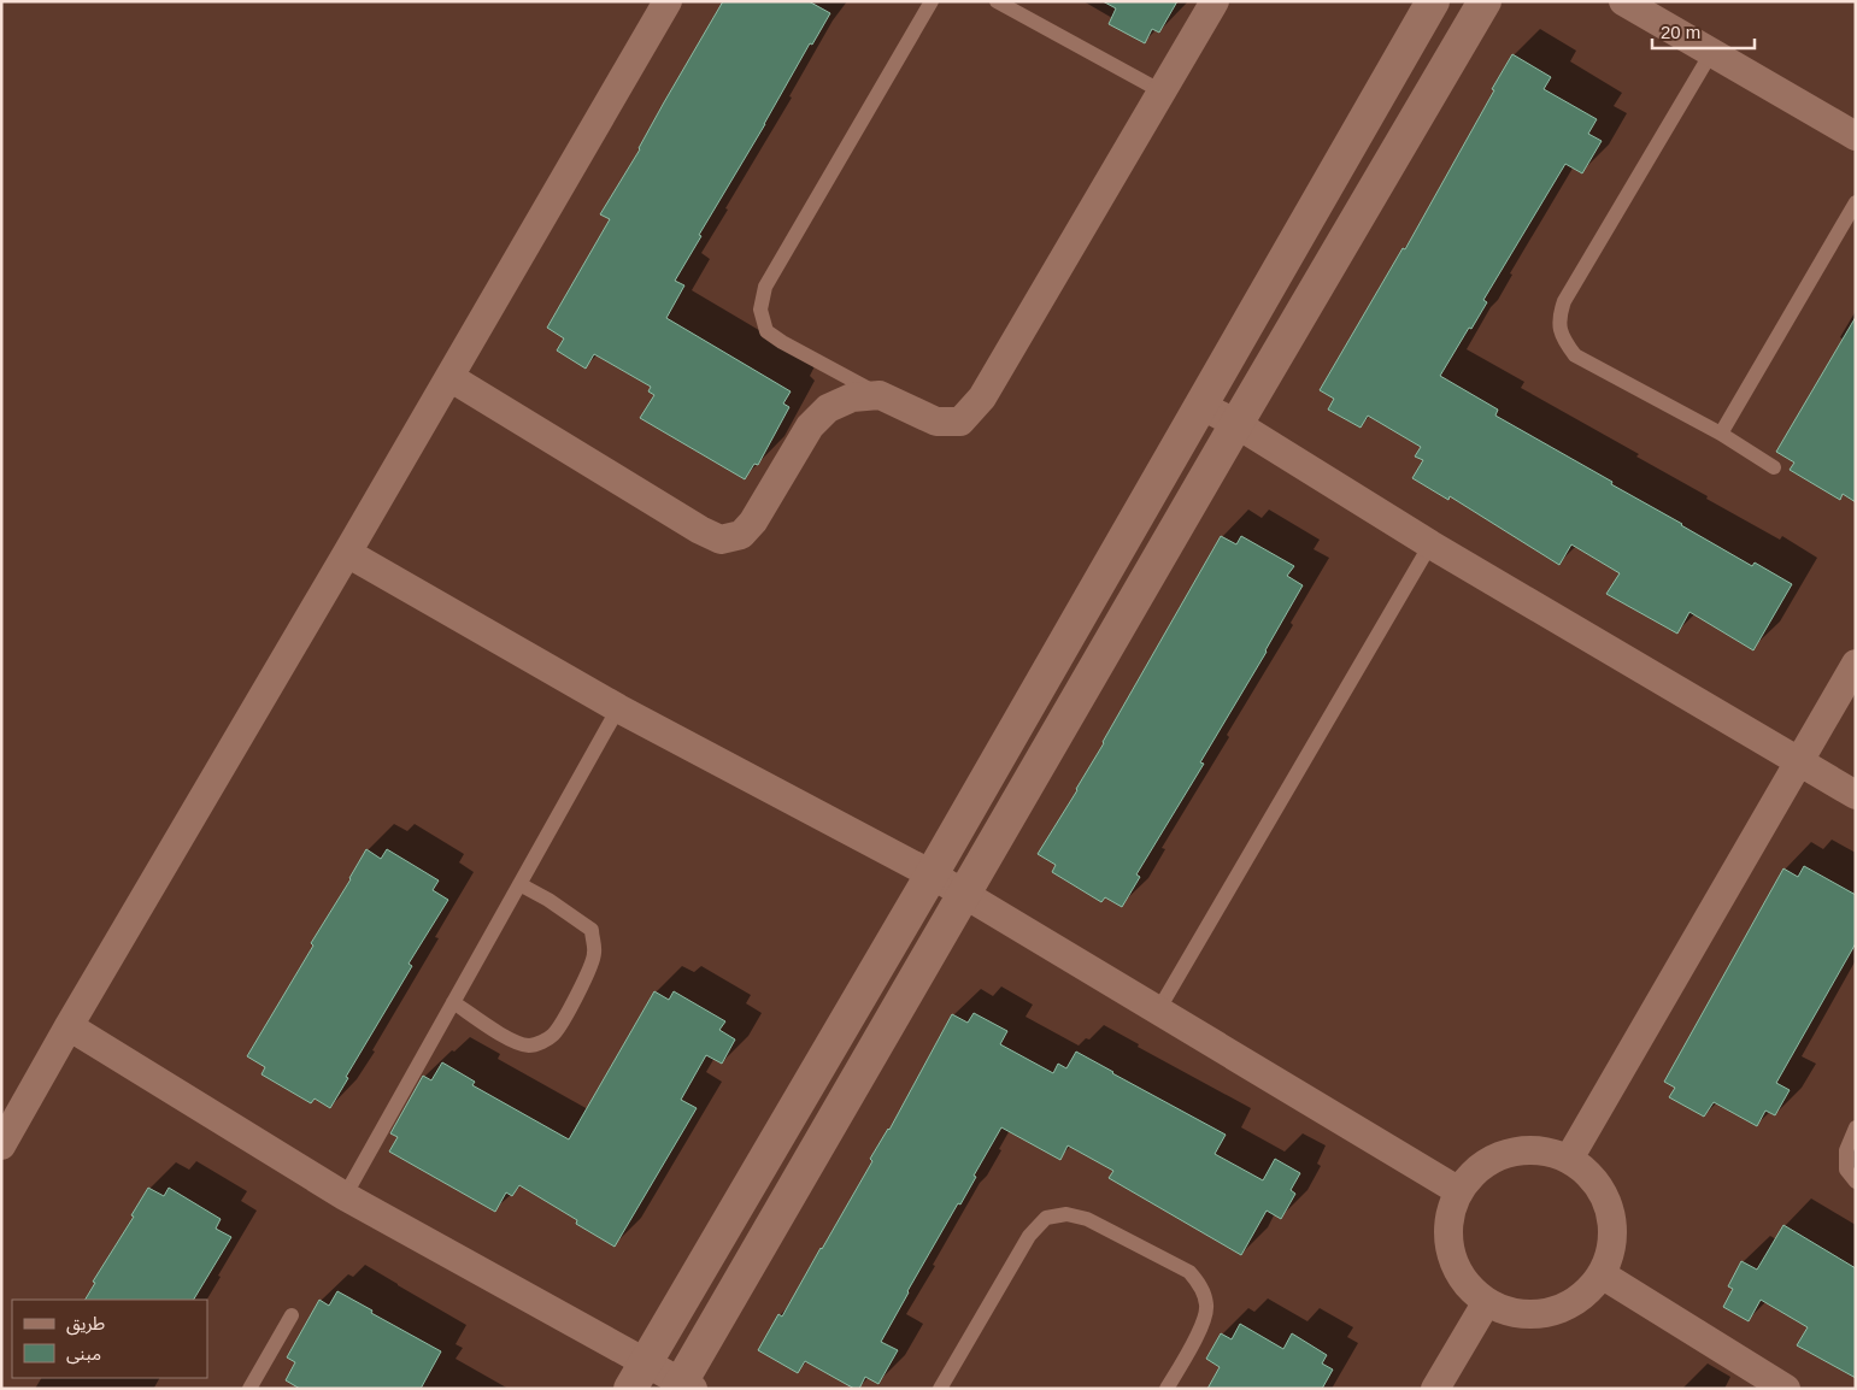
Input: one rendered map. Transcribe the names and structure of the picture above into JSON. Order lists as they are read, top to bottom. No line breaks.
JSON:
{"legend":["طريق","مبنى"],"scale_bar":"20 m"}
